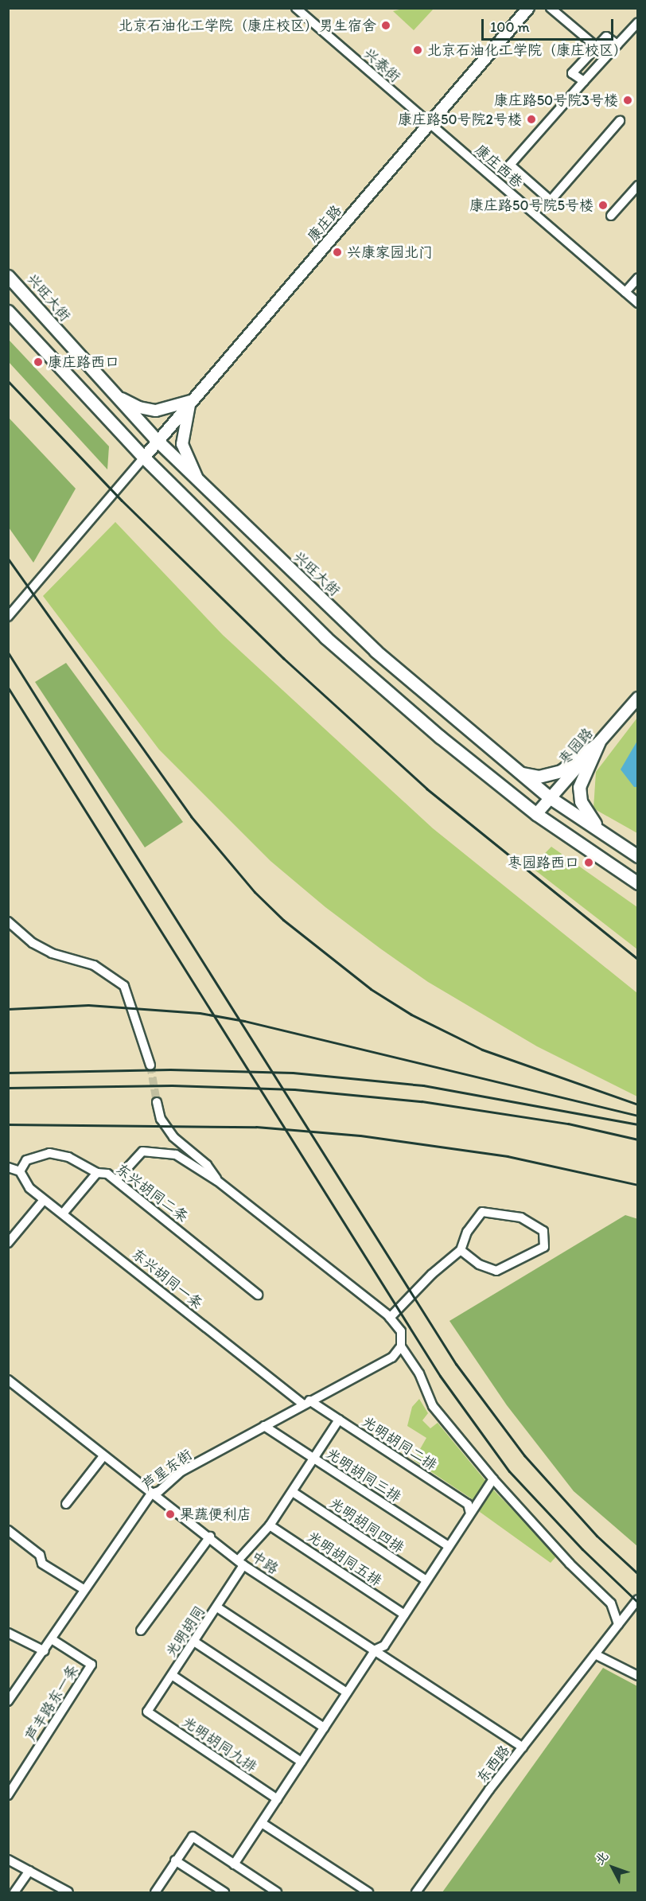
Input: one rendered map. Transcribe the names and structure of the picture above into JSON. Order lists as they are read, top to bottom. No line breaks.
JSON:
{"streets":{"main road":["兴旺大街"],"street":["兴泰街","康庄西巷","康庄路","枣园路","东兴胡同二条","东兴胡同一条","光明胡同二排","芦星东街","光明胡同三排","光明胡同四排","光明胡同五排","中路","光明胡同","芦丰路东一条","光明胡同九排","东西路"]},"crossings":[["兴泰街","康庄西巷"],["兴泰街","康庄路"],["康庄西巷","康庄路"],["康庄路","兴旺大街"],["兴旺大街","枣园路"],["东兴胡同二条","东兴胡同一条"],["东兴胡同一条","光明胡同二排"],["东兴胡同一条","芦星东街"],["光明胡同二排","芦星东街"],["光明胡同二排","光明胡同"],["芦星东街","光明胡同三排"],["芦星东街","中路"],["芦星东街","芦丰路东一条"],["光明胡同三排","光明胡同"],["光明胡同四排","光明胡同"],["光明胡同五排","光明胡同"],["中路","光明胡同"],["中路","东西路"],["光明胡同","光明胡同九排"]],"places":["北京石油化工学院（康庄校区）男生宿舍","北京石油化工学院（康庄校区）","康庄路50号院3号楼","康庄路50号院2号楼","康庄路50号院5号楼","兴康家园北门","康庄路西口","枣园路西口","果蔬便利店"],"scale_bar":"100 m","north":"top left"}
